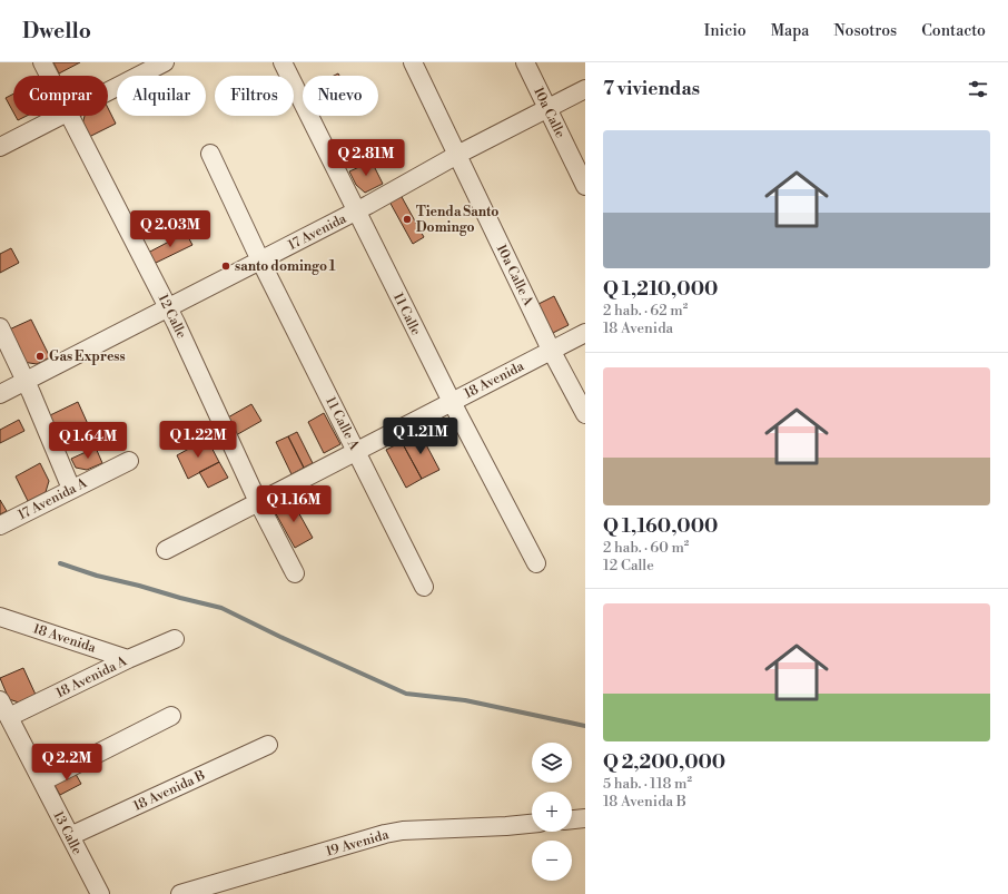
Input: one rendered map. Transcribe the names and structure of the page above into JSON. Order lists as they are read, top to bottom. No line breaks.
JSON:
{"streets":{"street":["10a Calle","17 Avenida","10a Calle A","11 Calle","12 Calle","18 Avenida","11 Calle A","17 Avenida A","18 Avenida A","18 Avenida B","13 Calle","19 Avenida"]},"crossings":[["10a Calle","17 Avenida"],["17 Avenida","10a Calle A"],["17 Avenida","11 Calle"],["17 Avenida","12 Calle"],["17 Avenida","11 Calle A"],["10a Calle A","18 Avenida"],["11 Calle","18 Avenida"],["12 Calle","18 Avenida"],["18 Avenida","11 Calle A"],["18 Avenida","18 Avenida A"],["18 Avenida A","13 Calle"],["18 Avenida B","13 Calle"]],"places":["Tienda Santo Domingo","santo domingo 1","Gas Express"],"page":{"header":"Dwello","nav":["Inicio","Mapa","Nosotros","Contacto"],"heading":"7 viviendas","chip":["Comprar","Alquilar","Filtros","Nuevo"],"list":[{"name":"Q 1,210,000","note":"2 hab. · 62 m² · 18 Avenida"},{"name":"Q 1,160,000","note":"2 hab. · 60 m² · 12 Calle"},{"name":"Q 2,200,000","note":"5 hab. · 118 m² · 18 Avenida B"}],"price":["Q 2.81M","Q 2.03M","Q 1.21M","Q 1.22M","Q 1.64M","Q 1.16M","Q 2.2M"],"map_buttons":["+","−"]}}
